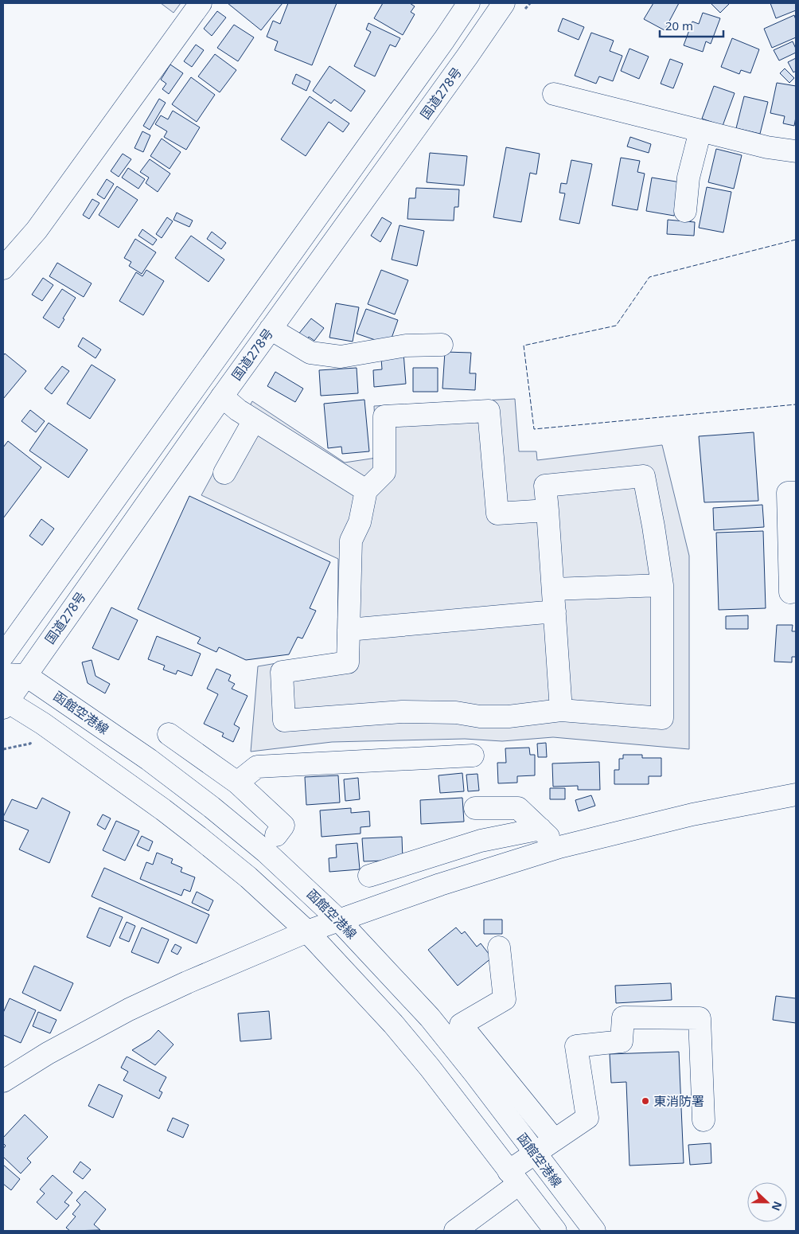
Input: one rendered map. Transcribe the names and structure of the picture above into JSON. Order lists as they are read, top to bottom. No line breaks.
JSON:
{"streets":{"main road":["国道278号","函館空港線"]},"crossings":[["国道278号","函館空港線"]],"places":["東消防署"],"scale_bar":"20 m","north":"right"}
